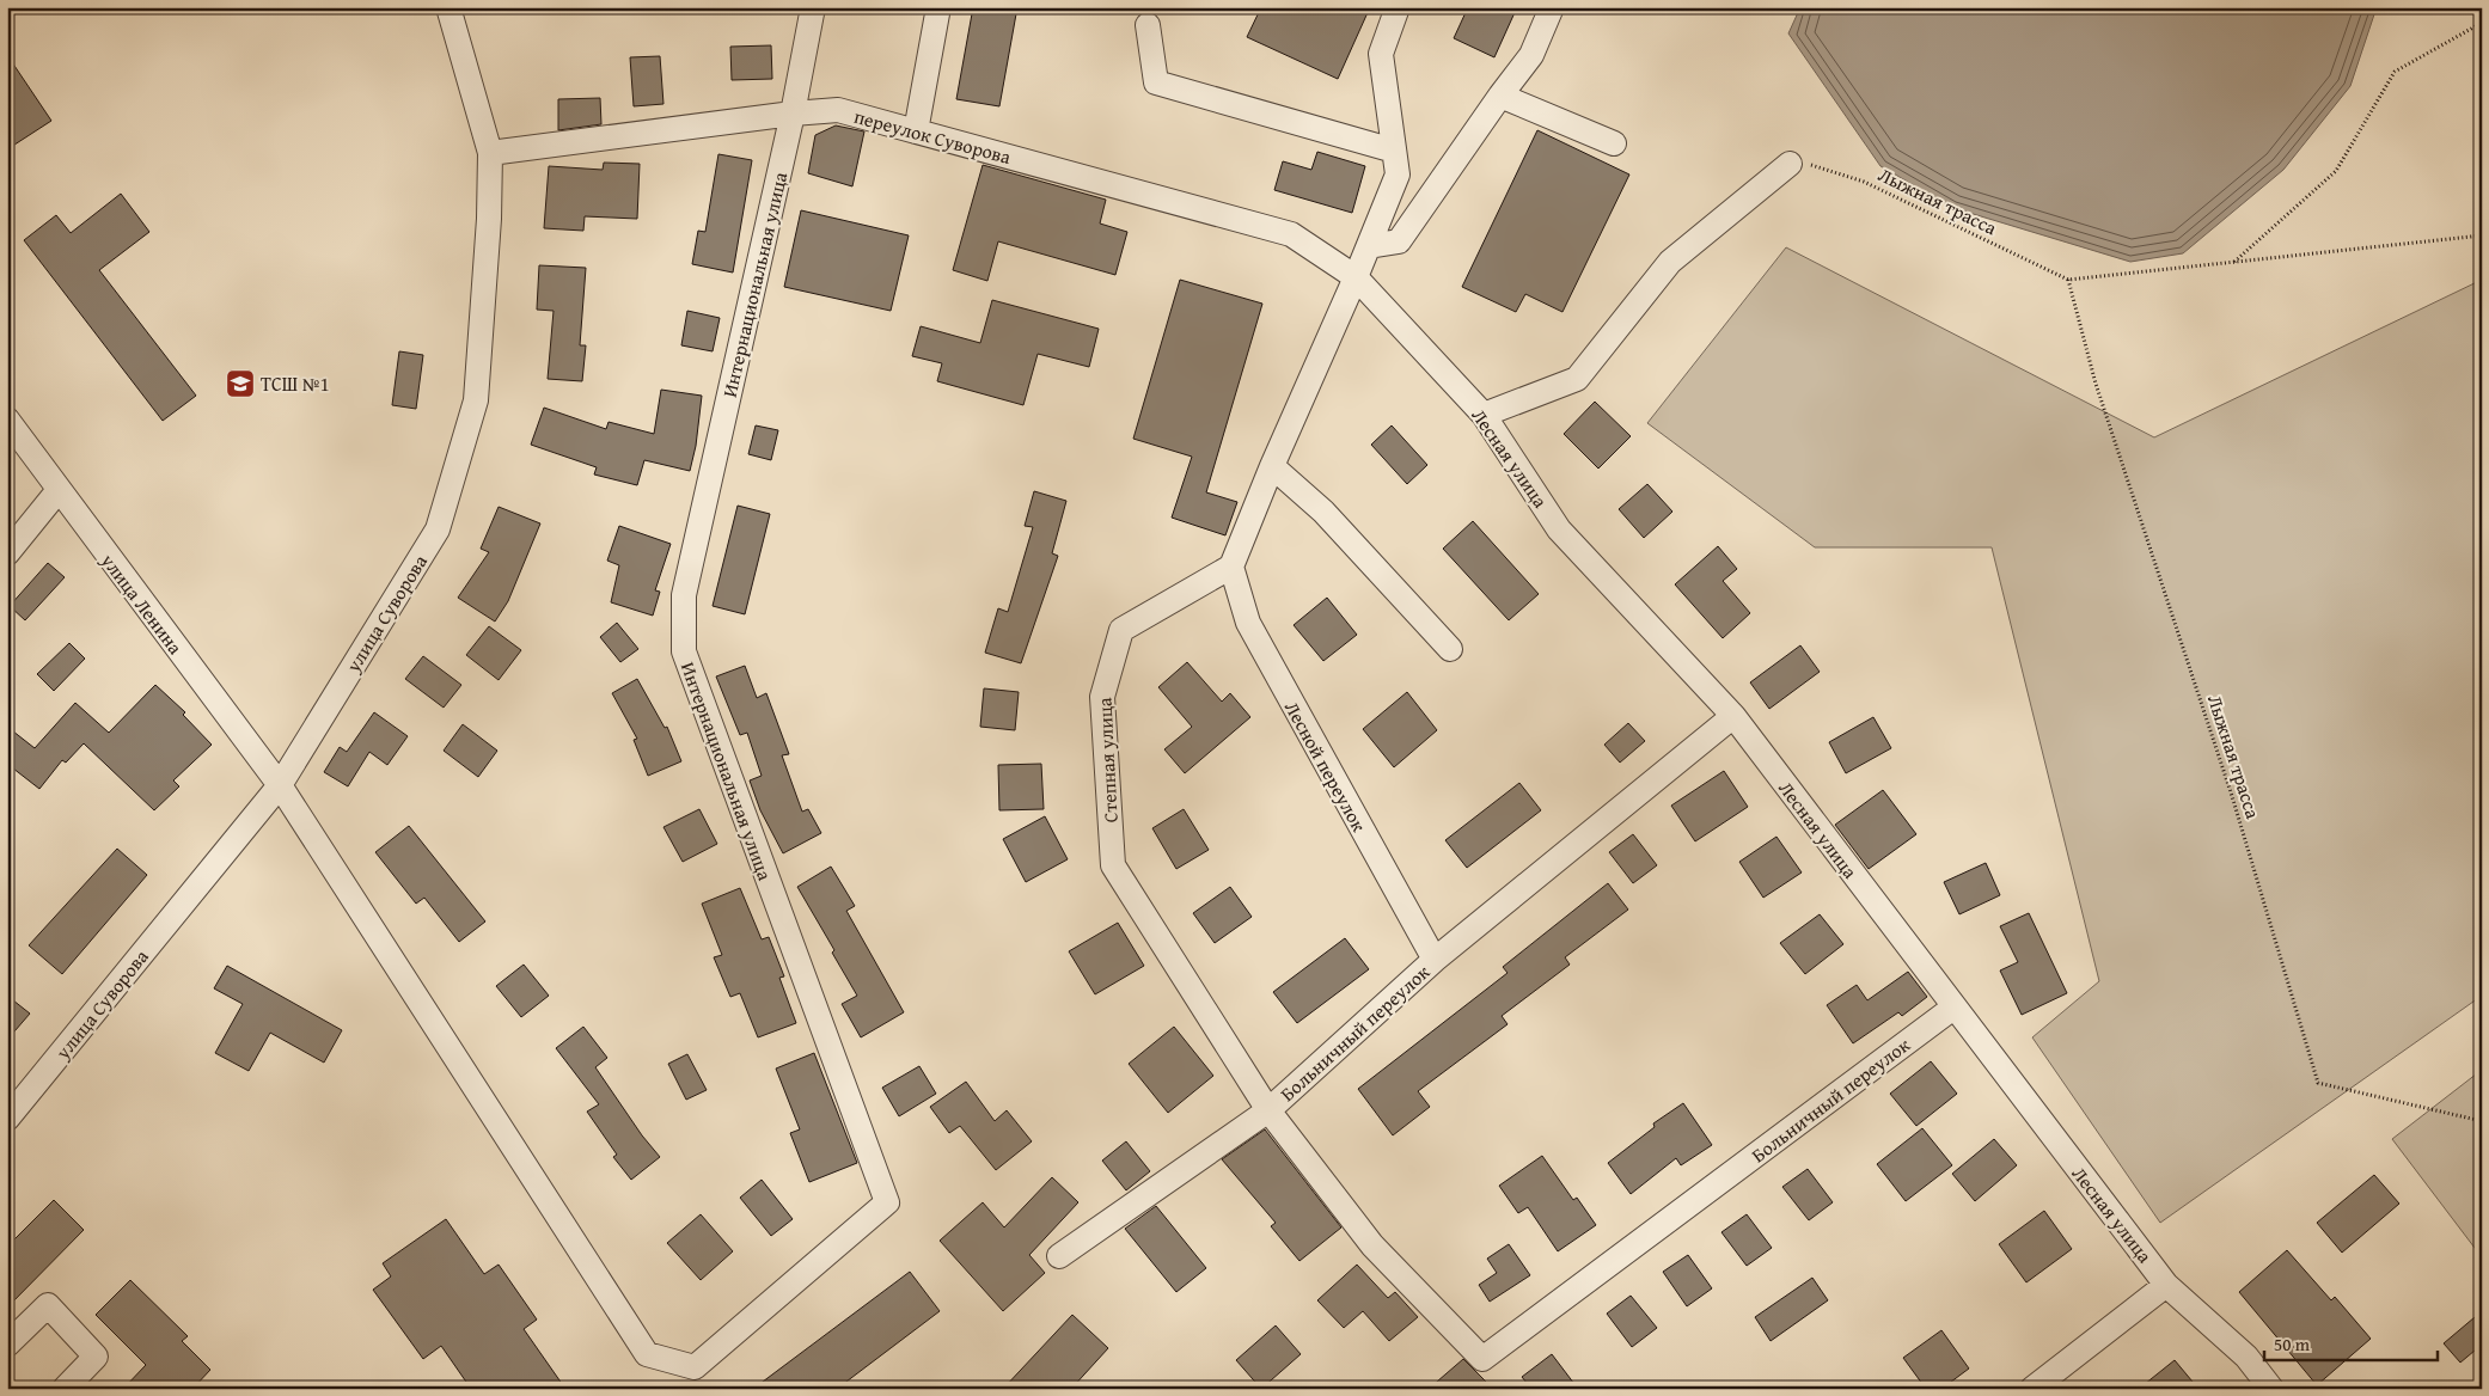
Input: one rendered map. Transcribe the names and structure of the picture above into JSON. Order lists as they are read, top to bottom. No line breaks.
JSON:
{"streets":{"street":["переулок Суворова","Интернациональная улица","Лесная улица","улица Ленина","улица Суворова","Степная улица","Лесной переулок","Больничный переулок"],"path":["Лыжная трасса"]},"crossings":[["переулок Суворова","Интернациональная улица"],["переулок Суворова","Лесная улица"],["переулок Суворова","улица Суворова"],["Интернациональная улица","улица Ленина"],["Лесная улица","Больничный переулок"],["улица Ленина","улица Суворова"],["Степная улица","Лесной переулок"],["Степная улица","Больничный переулок"],["Лесной переулок","Больничный переулок"]],"places":{"school or university":["ТСШ №1"]},"scale_bar":"50 m"}
